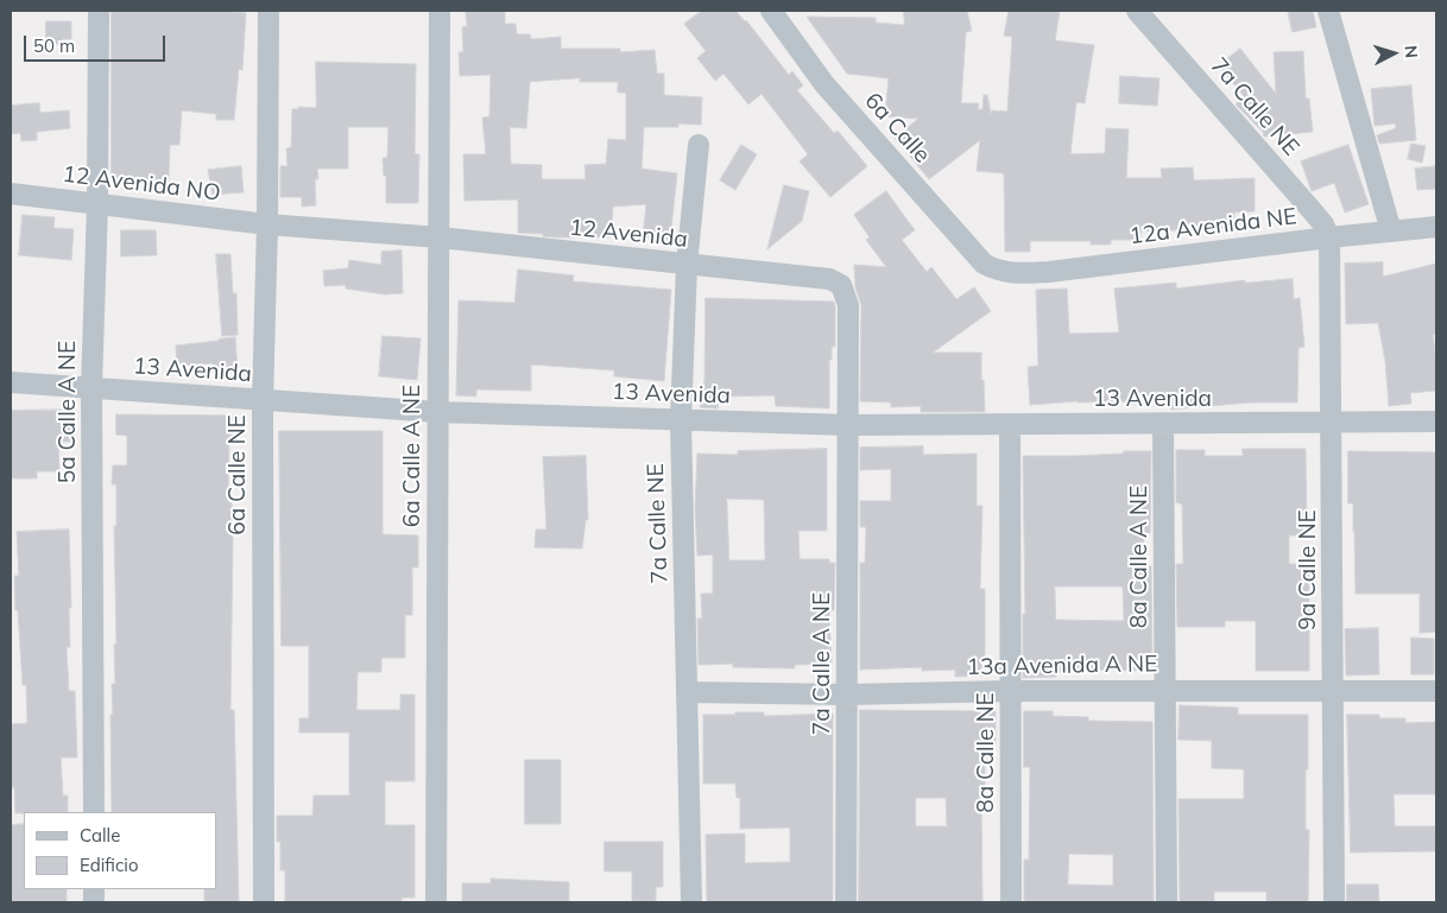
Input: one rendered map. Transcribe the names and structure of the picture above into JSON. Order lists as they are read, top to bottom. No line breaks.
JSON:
{"streets":{"street":["7a Calle NE","6a Calle","12 Avenida NO","12a Avenida NE","12 Avenida","13 Avenida","5a Calle A NE","6a Calle A NE","6a Calle NE","8a Calle A NE","9a Calle NE","7a Calle A NE","13a Avenida A NE","8a Calle NE"]},"crossings":[["7a Calle NE","12a Avenida NE"],["7a Calle NE","12 Avenida"],["7a Calle NE","13 Avenida"],["7a Calle NE","9a Calle NE"],["7a Calle NE","13a Avenida A NE"],["6a Calle","12a Avenida NE"],["12 Avenida NO","12 Avenida"],["12 Avenida NO","5a Calle A NE"],["12 Avenida NO","6a Calle NE"],["12a Avenida NE","9a Calle NE"],["12 Avenida","13 Avenida"],["12 Avenida","6a Calle A NE"],["12 Avenida","6a Calle NE"],["12 Avenida","7a Calle A NE"],["13 Avenida","5a Calle A NE"],["13 Avenida","6a Calle A NE"],["13 Avenida","6a Calle NE"],["13 Avenida","8a Calle A NE"],["13 Avenida","9a Calle NE"],["13 Avenida","7a Calle A NE"],["13 Avenida","8a Calle NE"],["8a Calle A NE","13a Avenida A NE"],["9a Calle NE","13a Avenida A NE"],["7a Calle A NE","13a Avenida A NE"],["13a Avenida A NE","8a Calle NE"]],"legend":["Calle","Edificio"],"scale_bar":"50 m","north":"right"}
